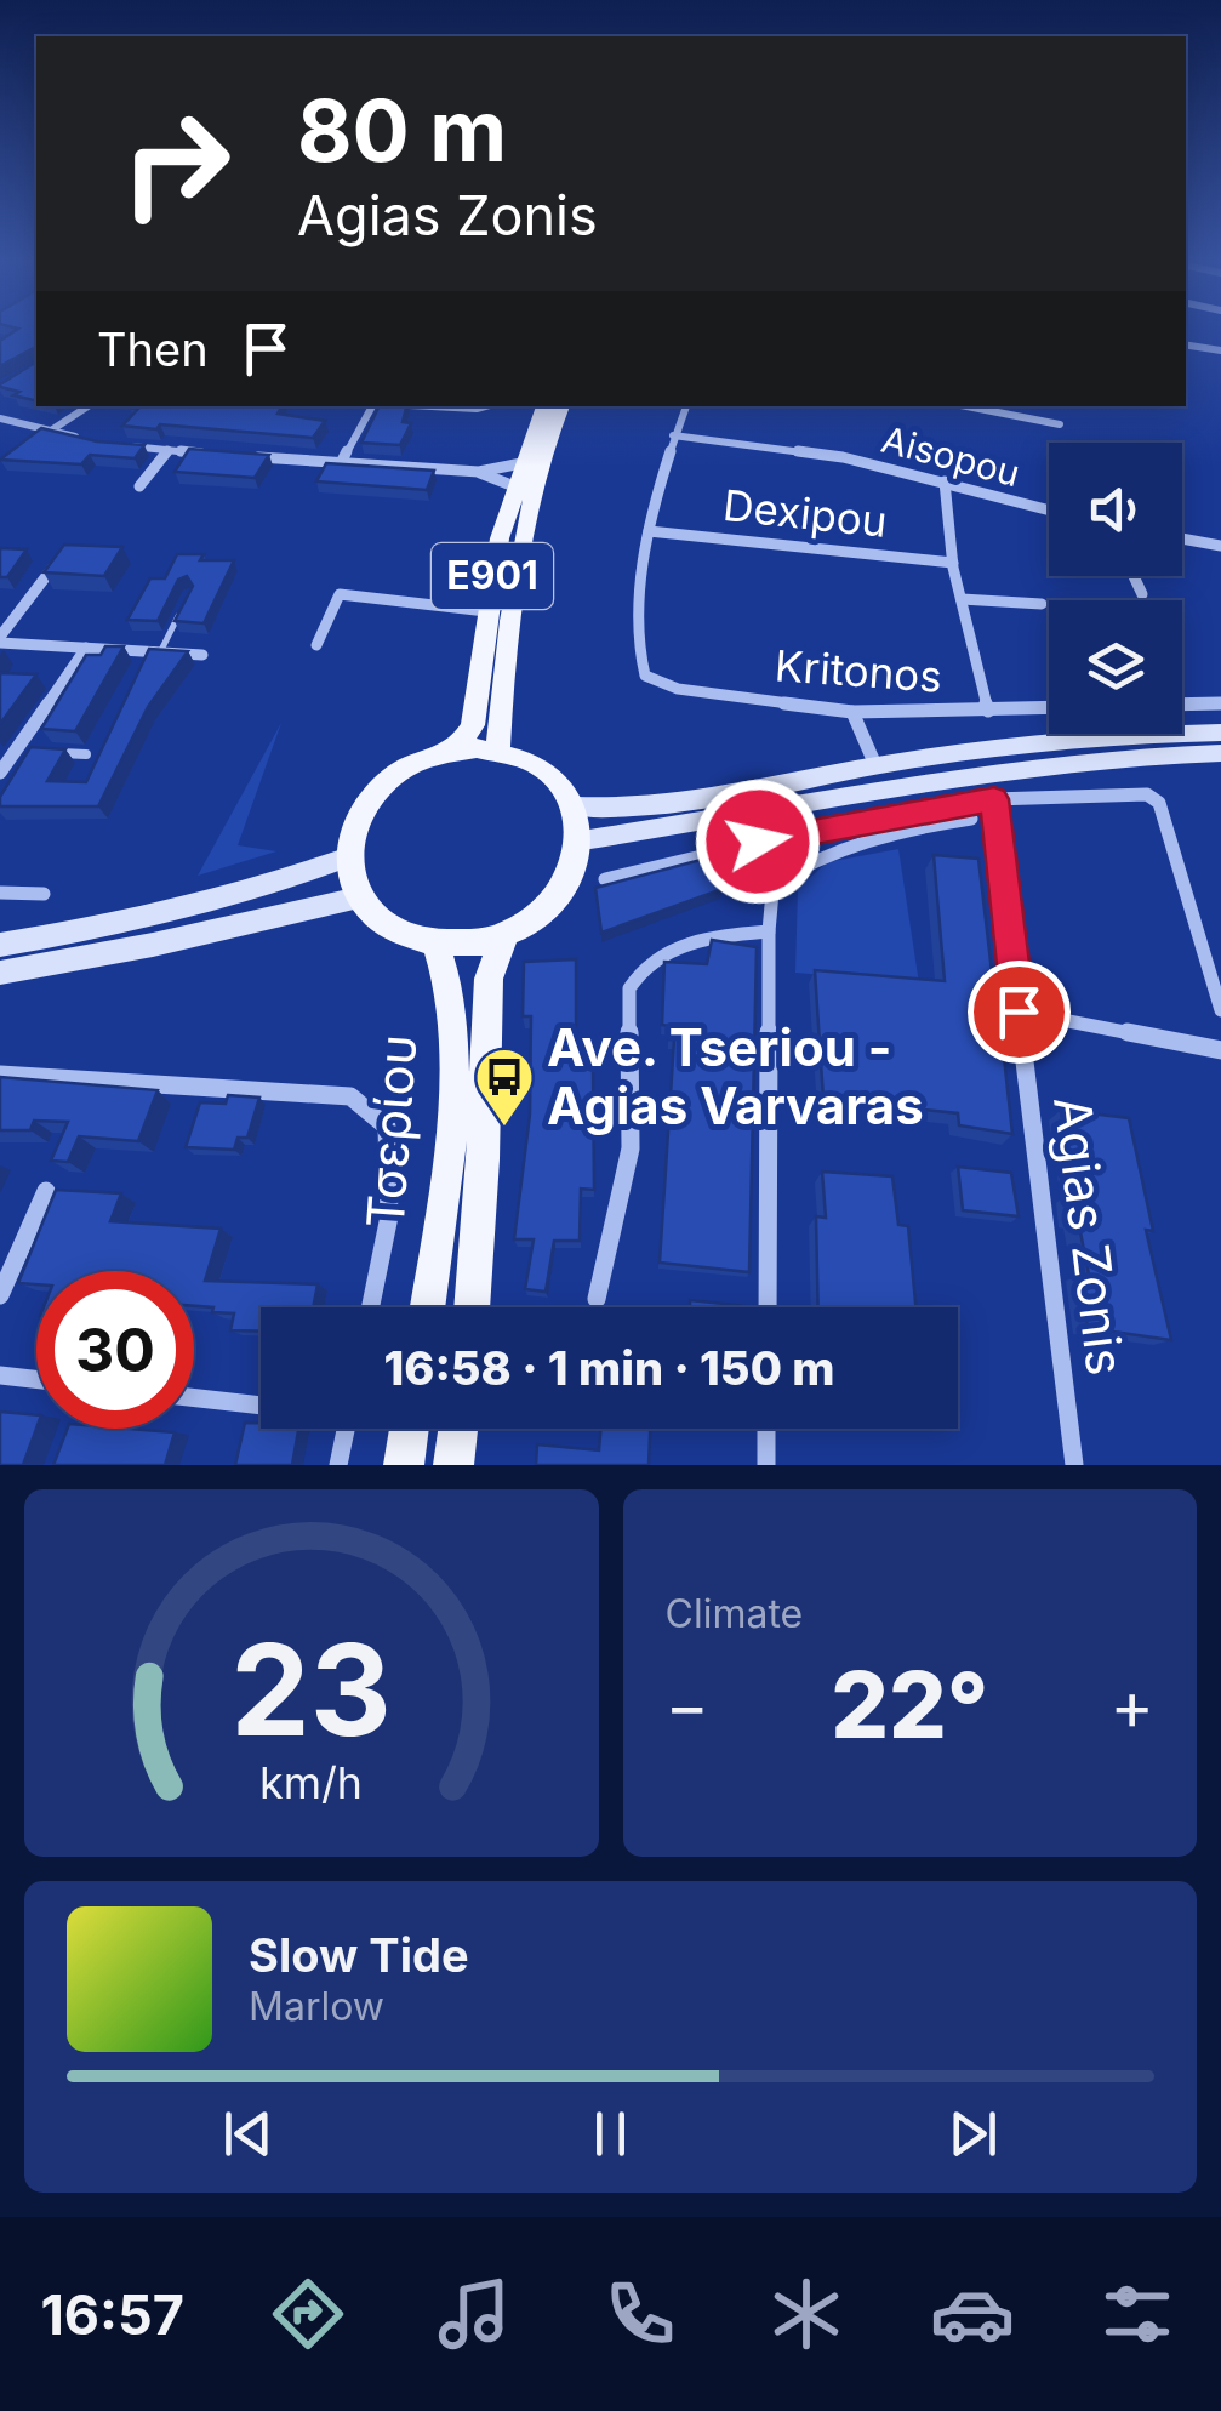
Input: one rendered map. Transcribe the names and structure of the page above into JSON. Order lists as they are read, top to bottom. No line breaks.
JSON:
{"streets":{"main road":["E901","Τσερίου"],"street":["Aisopou","Dexipou","Kritonos","Agias Zonis"]},"crossings":[["Dexipou","Kritonos"],["E901","Τσερίου"]],"places":{"bus stop":["Ave. Tseriou - Agias Varvaras"]},"page":{"turn":["80 m","Agias Zonis"],"then":"Then","limit":"30","trip":"16:58 · 1 min · 150 m","tile":"Climate","heat":["−","22°","+"],"song":["Slow Tide","Marlow"],"tabs":"16:57","gauge":["23","km/h"]}}
